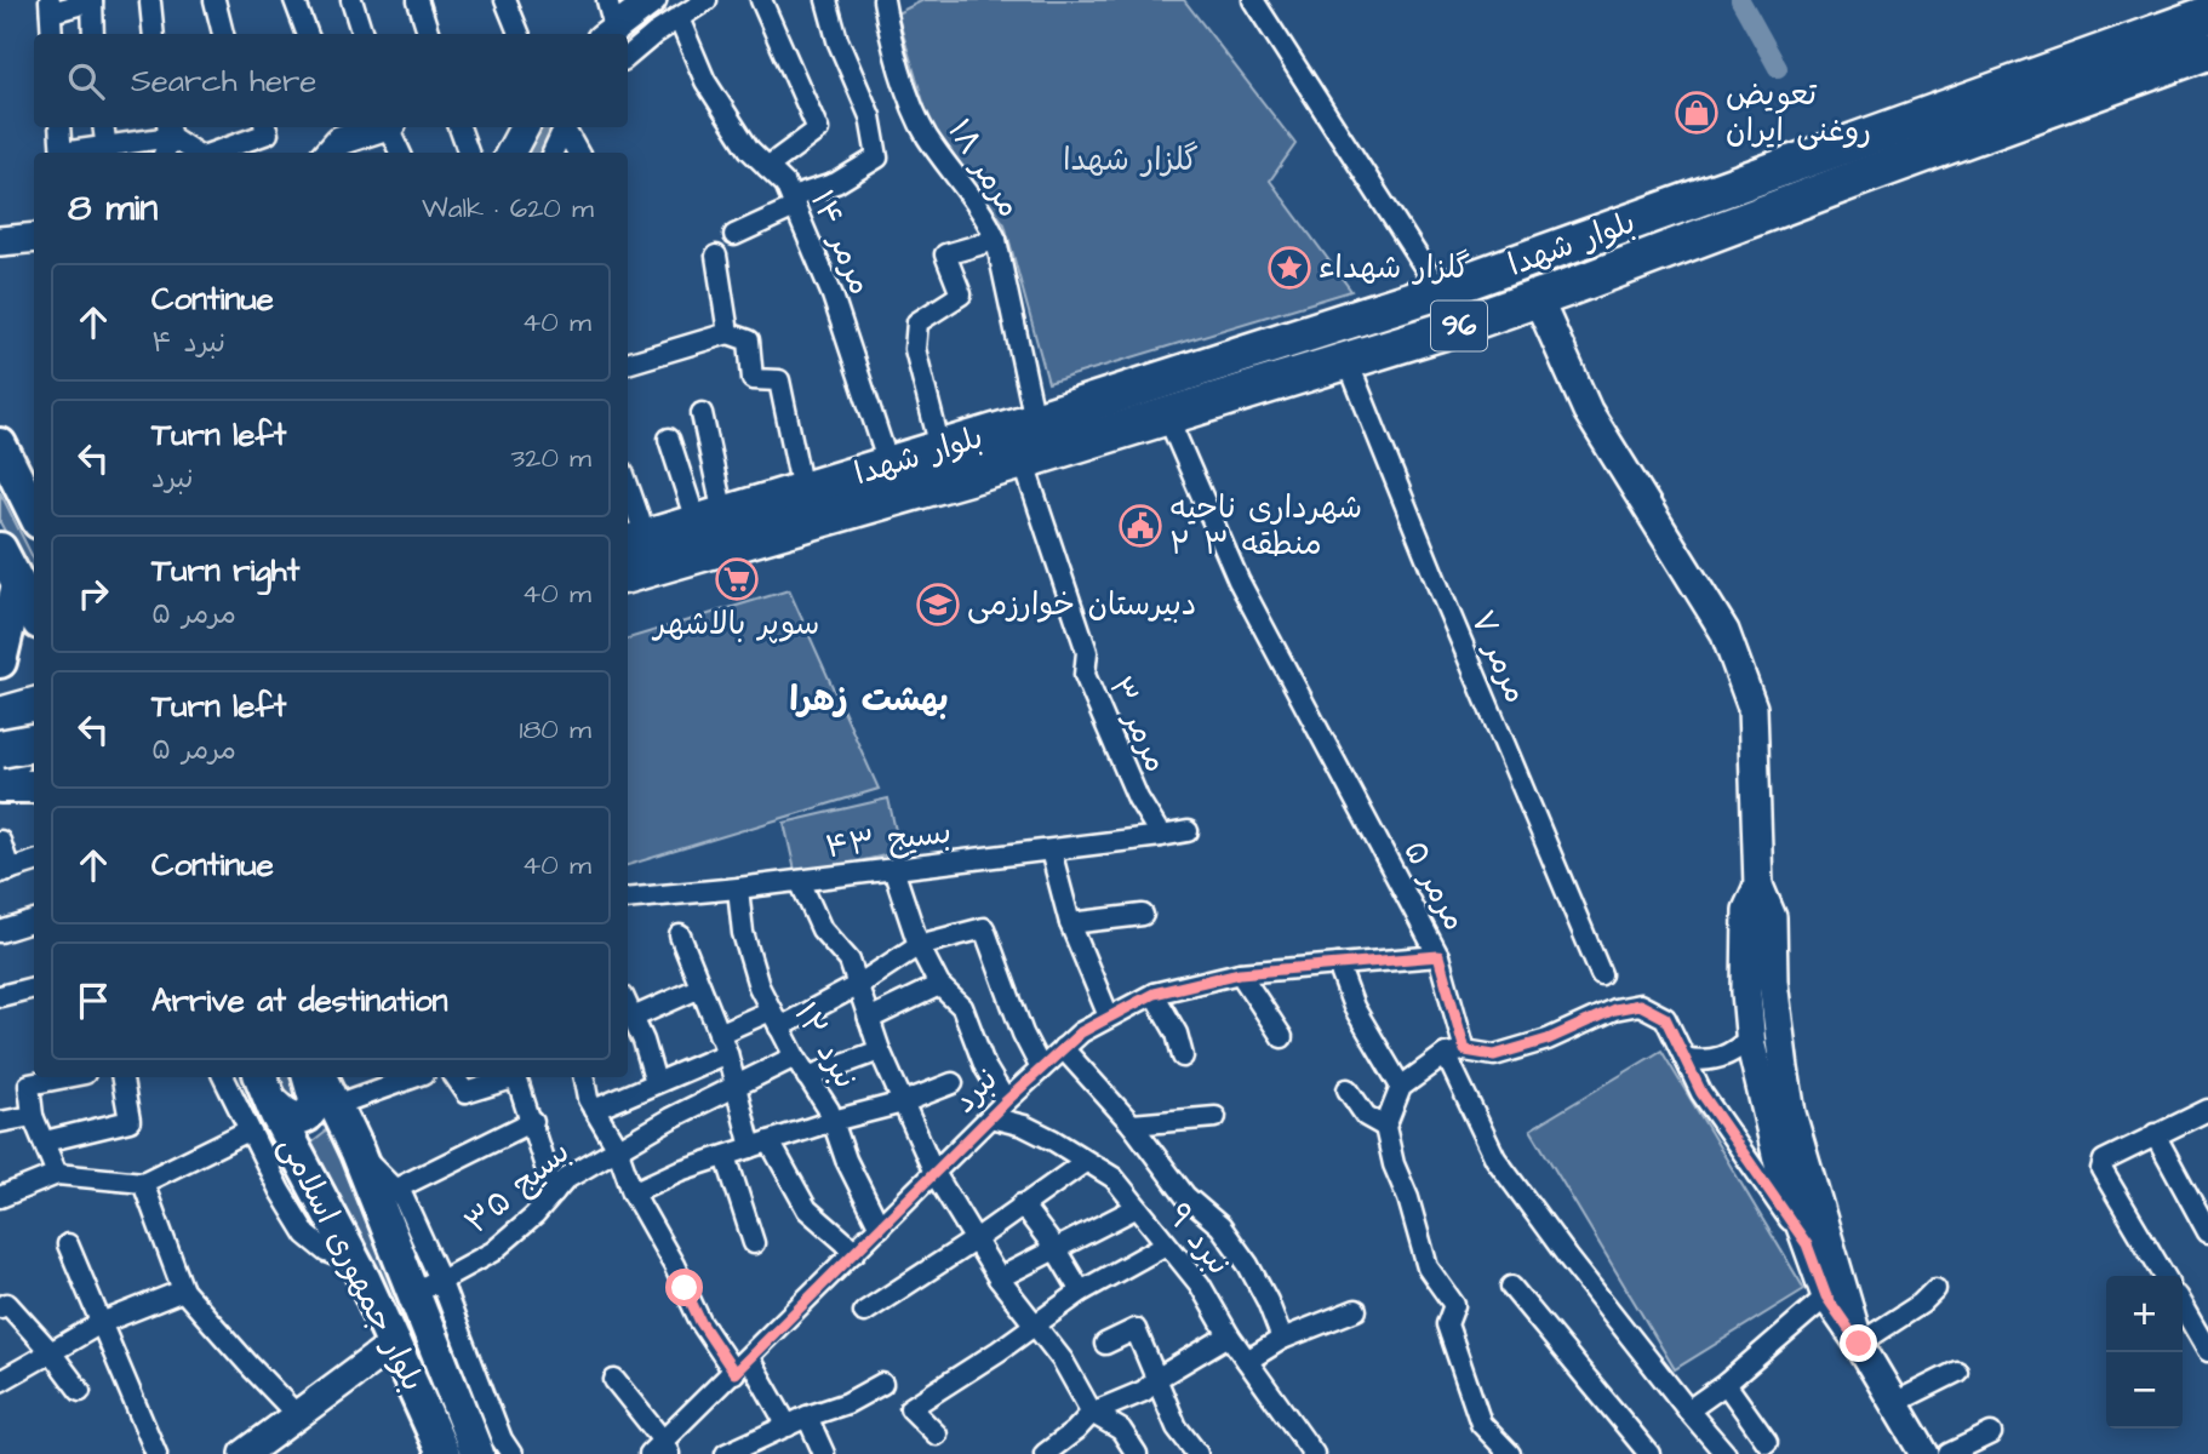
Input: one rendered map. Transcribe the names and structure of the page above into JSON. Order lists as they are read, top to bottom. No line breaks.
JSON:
{"streets":{"highway":["بلوار شهدا","96"],"main road":["بلوار جمهوری اسلامی"],"street":["مرمر ۱۸","مرمر ۱۴","مرمر ۷","مرمر ۳","بسیج ۴۳","مرمر ۵","نبرد ۱۲","نبرد","بسیج ۳۵","نبرد ۹"]},"crossings":[["مرمر ۱۸","بلوار شهدا"],["مرمر ۱۴","بلوار شهدا"],["بلوار شهدا","96"],["بلوار شهدا","مرمر ۷"],["بلوار شهدا","مرمر ۳"],["بلوار شهدا","مرمر ۵"],["مرمر ۳","بسیج ۴۳"],["بسیج ۴۳","نبرد ۱۲"],["مرمر ۵","نبرد"],["نبرد ۱۲","نبرد"],["نبرد ۱۲","بسیج ۳۵"],["نبرد","نبرد ۹"],["بسیج ۳۵","بلوار جمهوری اسلامی"]],"districts":["بهشت زهرا"],"parks":["گلزار شهدا"],"places":{"shop":["تعویض روغنی ایران"],"place":["گلزار شهداء"],"public building":["شهرداری ناحیه ۲ منطقه ۳"],"supermarket":["سوپر بالاشهر"],"school or university":["دبیرستان خوارزمی"]},"page":{"search":"Search here","heading":["8 min","Walk · 620 m"],"list":[["Continue","نبرد ۴","40 m"],["Turn left","نبرد","320 m"],["Turn right","مرمر ۵","40 m"],["Turn left","مرمر ۵","180 m"],["Continue","40 m"],"Arrive at destination"],"map_buttons":["+","−"]}}
